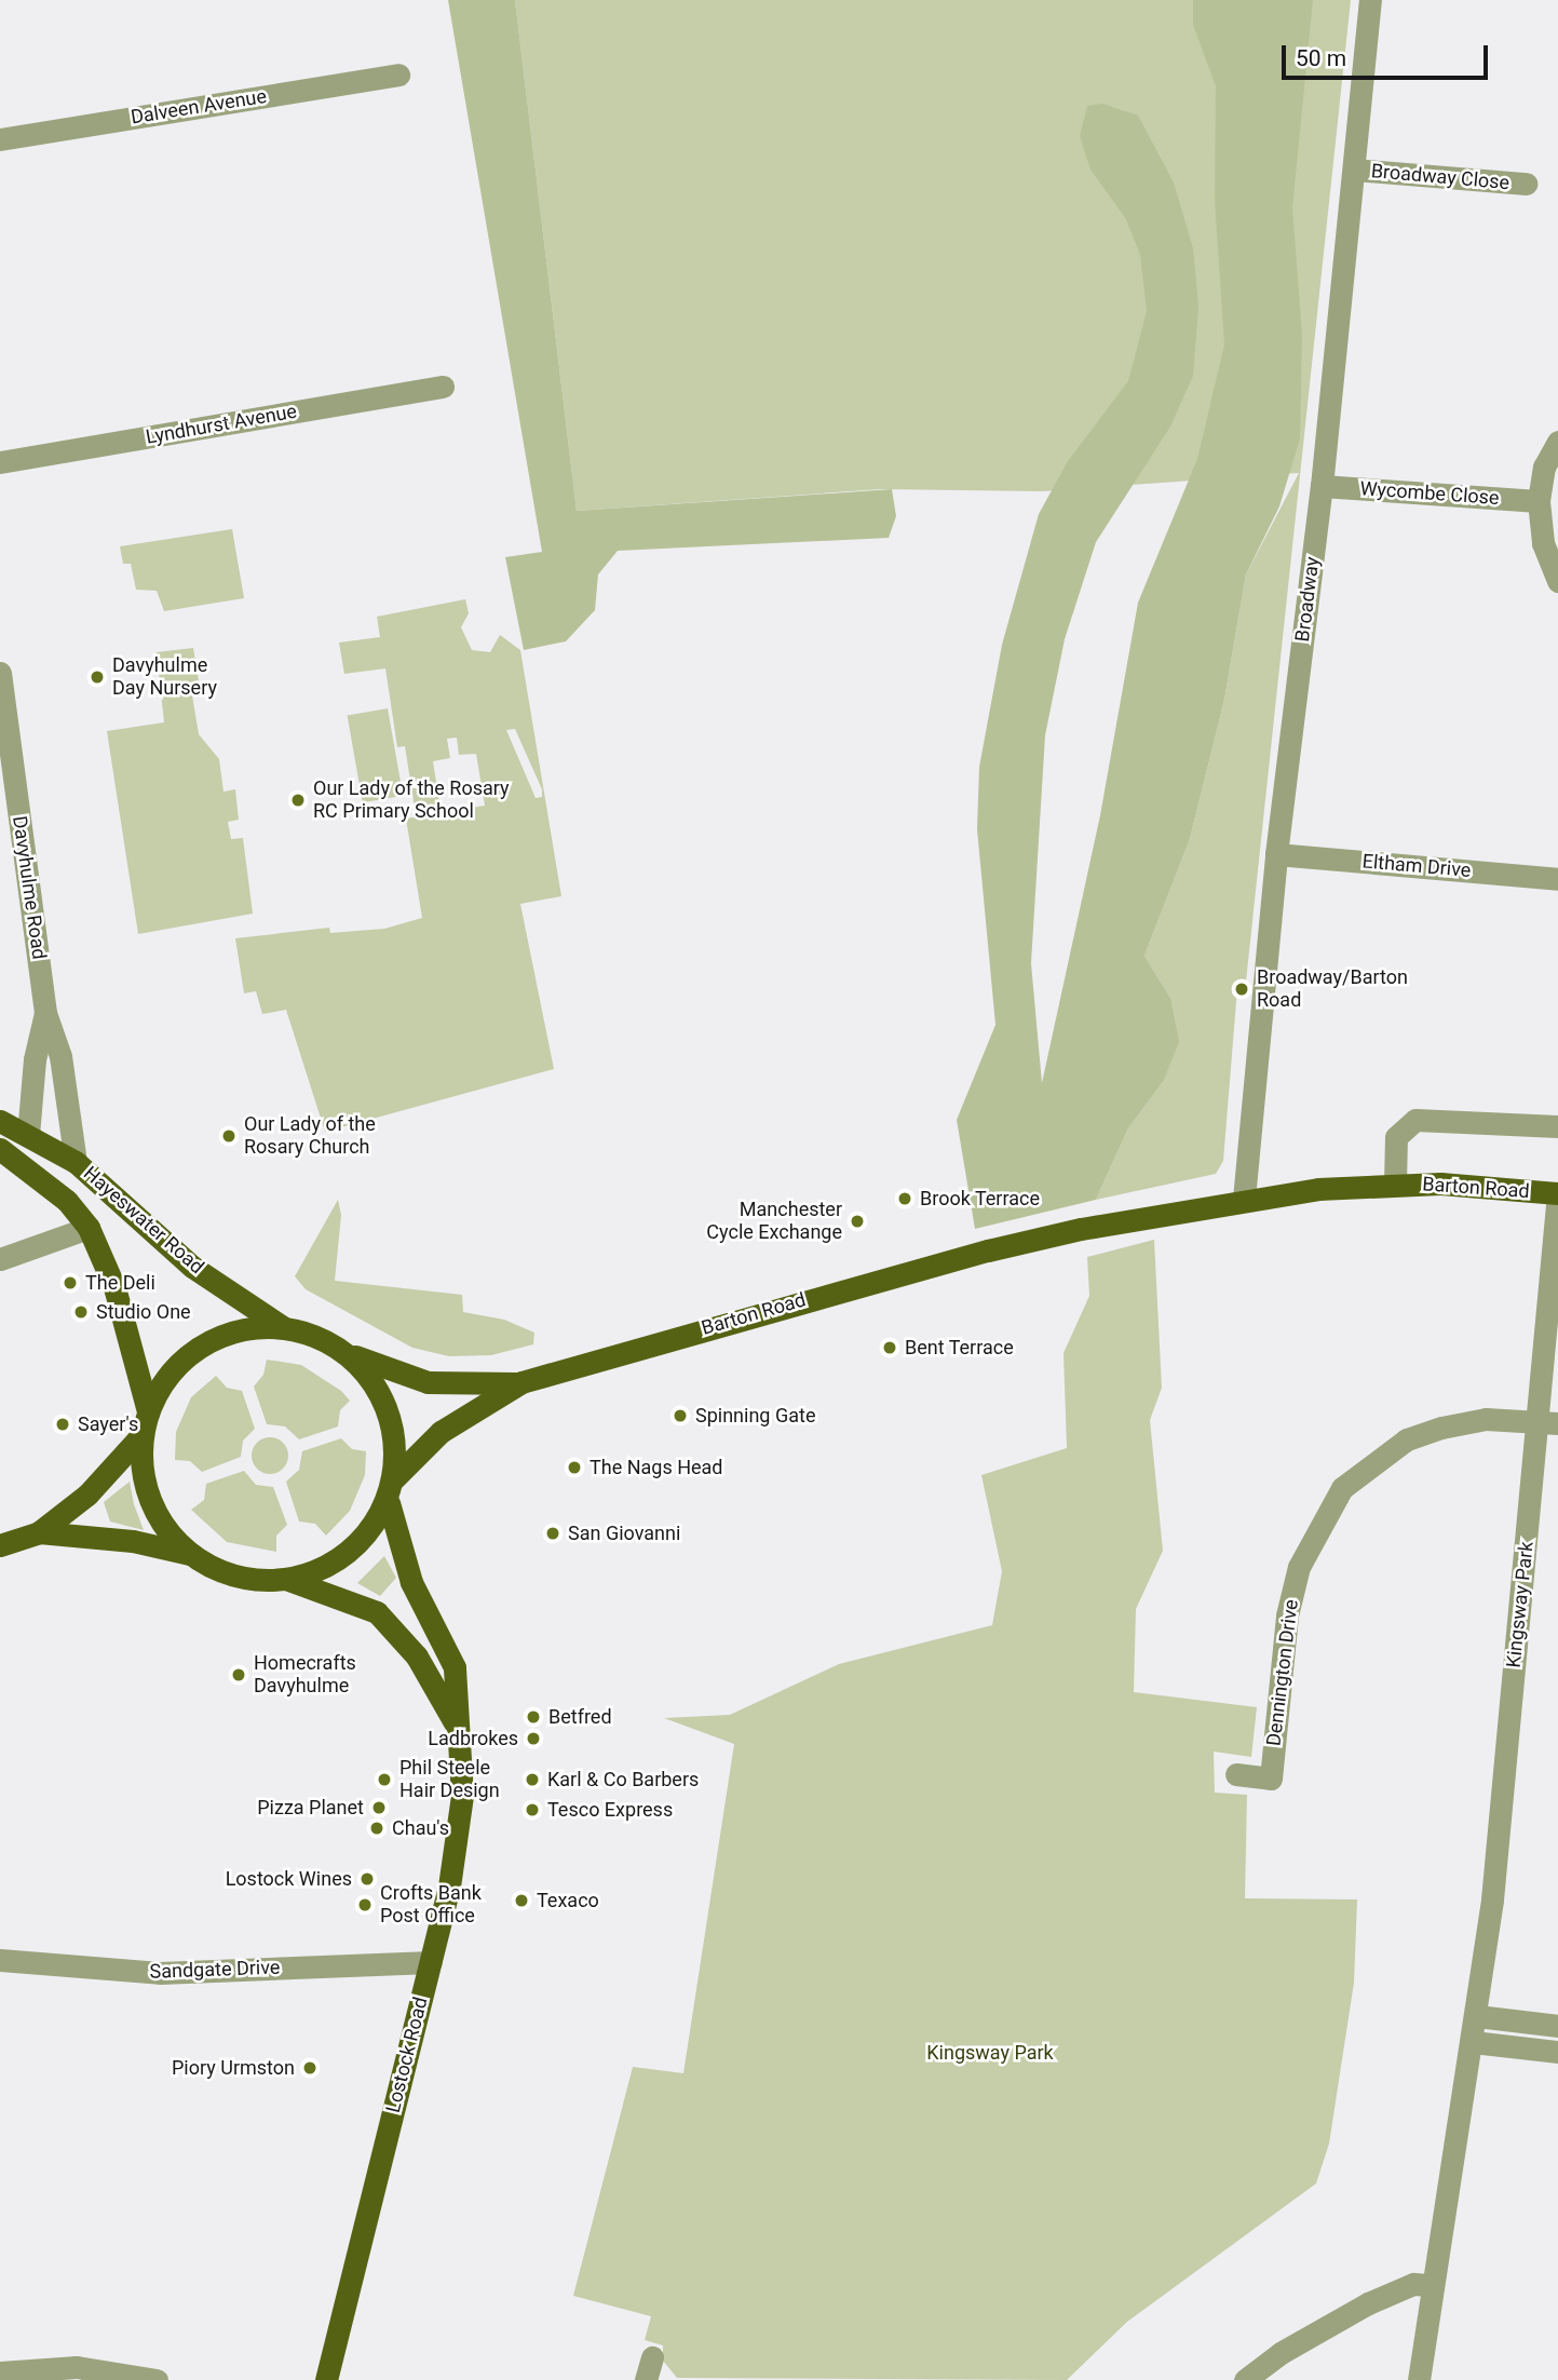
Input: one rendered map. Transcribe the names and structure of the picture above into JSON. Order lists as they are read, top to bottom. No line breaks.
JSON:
{"streets":{"main road":["Barton Road","Hayeswater Road","Lostock Road"],"street":["Dalveen Avenue","Broadway Close","Lyndhurst Avenue","Wycombe Close","Broadway","Eltham Drive","Davyhulme Road","Kingsway Park","Dennington Drive","Sandgate Drive"]},"crossings":[["Broadway Close","Broadway"],["Wycombe Close","Broadway"],["Broadway","Eltham Drive"],["Broadway","Barton Road"],["Barton Road","Hayeswater Road"],["Barton Road","Kingsway Park"],["Barton Road","Lostock Road"],["Hayeswater Road","Lostock Road"],["Kingsway Park","Dennington Drive"],["Sandgate Drive","Lostock Road"]],"parks":["Kingsway Park"],"places":["Davyhulme Day Nursery","Our Lady of the Rosary RC Primary School","Broadway/Barton Road","Our Lady of the Rosary Church","Brook Terrace","Manchester Cycle Exchange","The Deli","Studio One","Bent Terrace","Spinning Gate","Sayer's","The Nags Head","San Giovanni","Homecrafts Davyhulme","Betfred","Ladbrokes","Phil Steele Hair Design","Karl & Co Barbers","Pizza Planet","Tesco Express","Chau's","Lostock Wines","Texaco","Crofts Bank Post Office","Piory Urmston"],"scale_bar":"50 m"}
